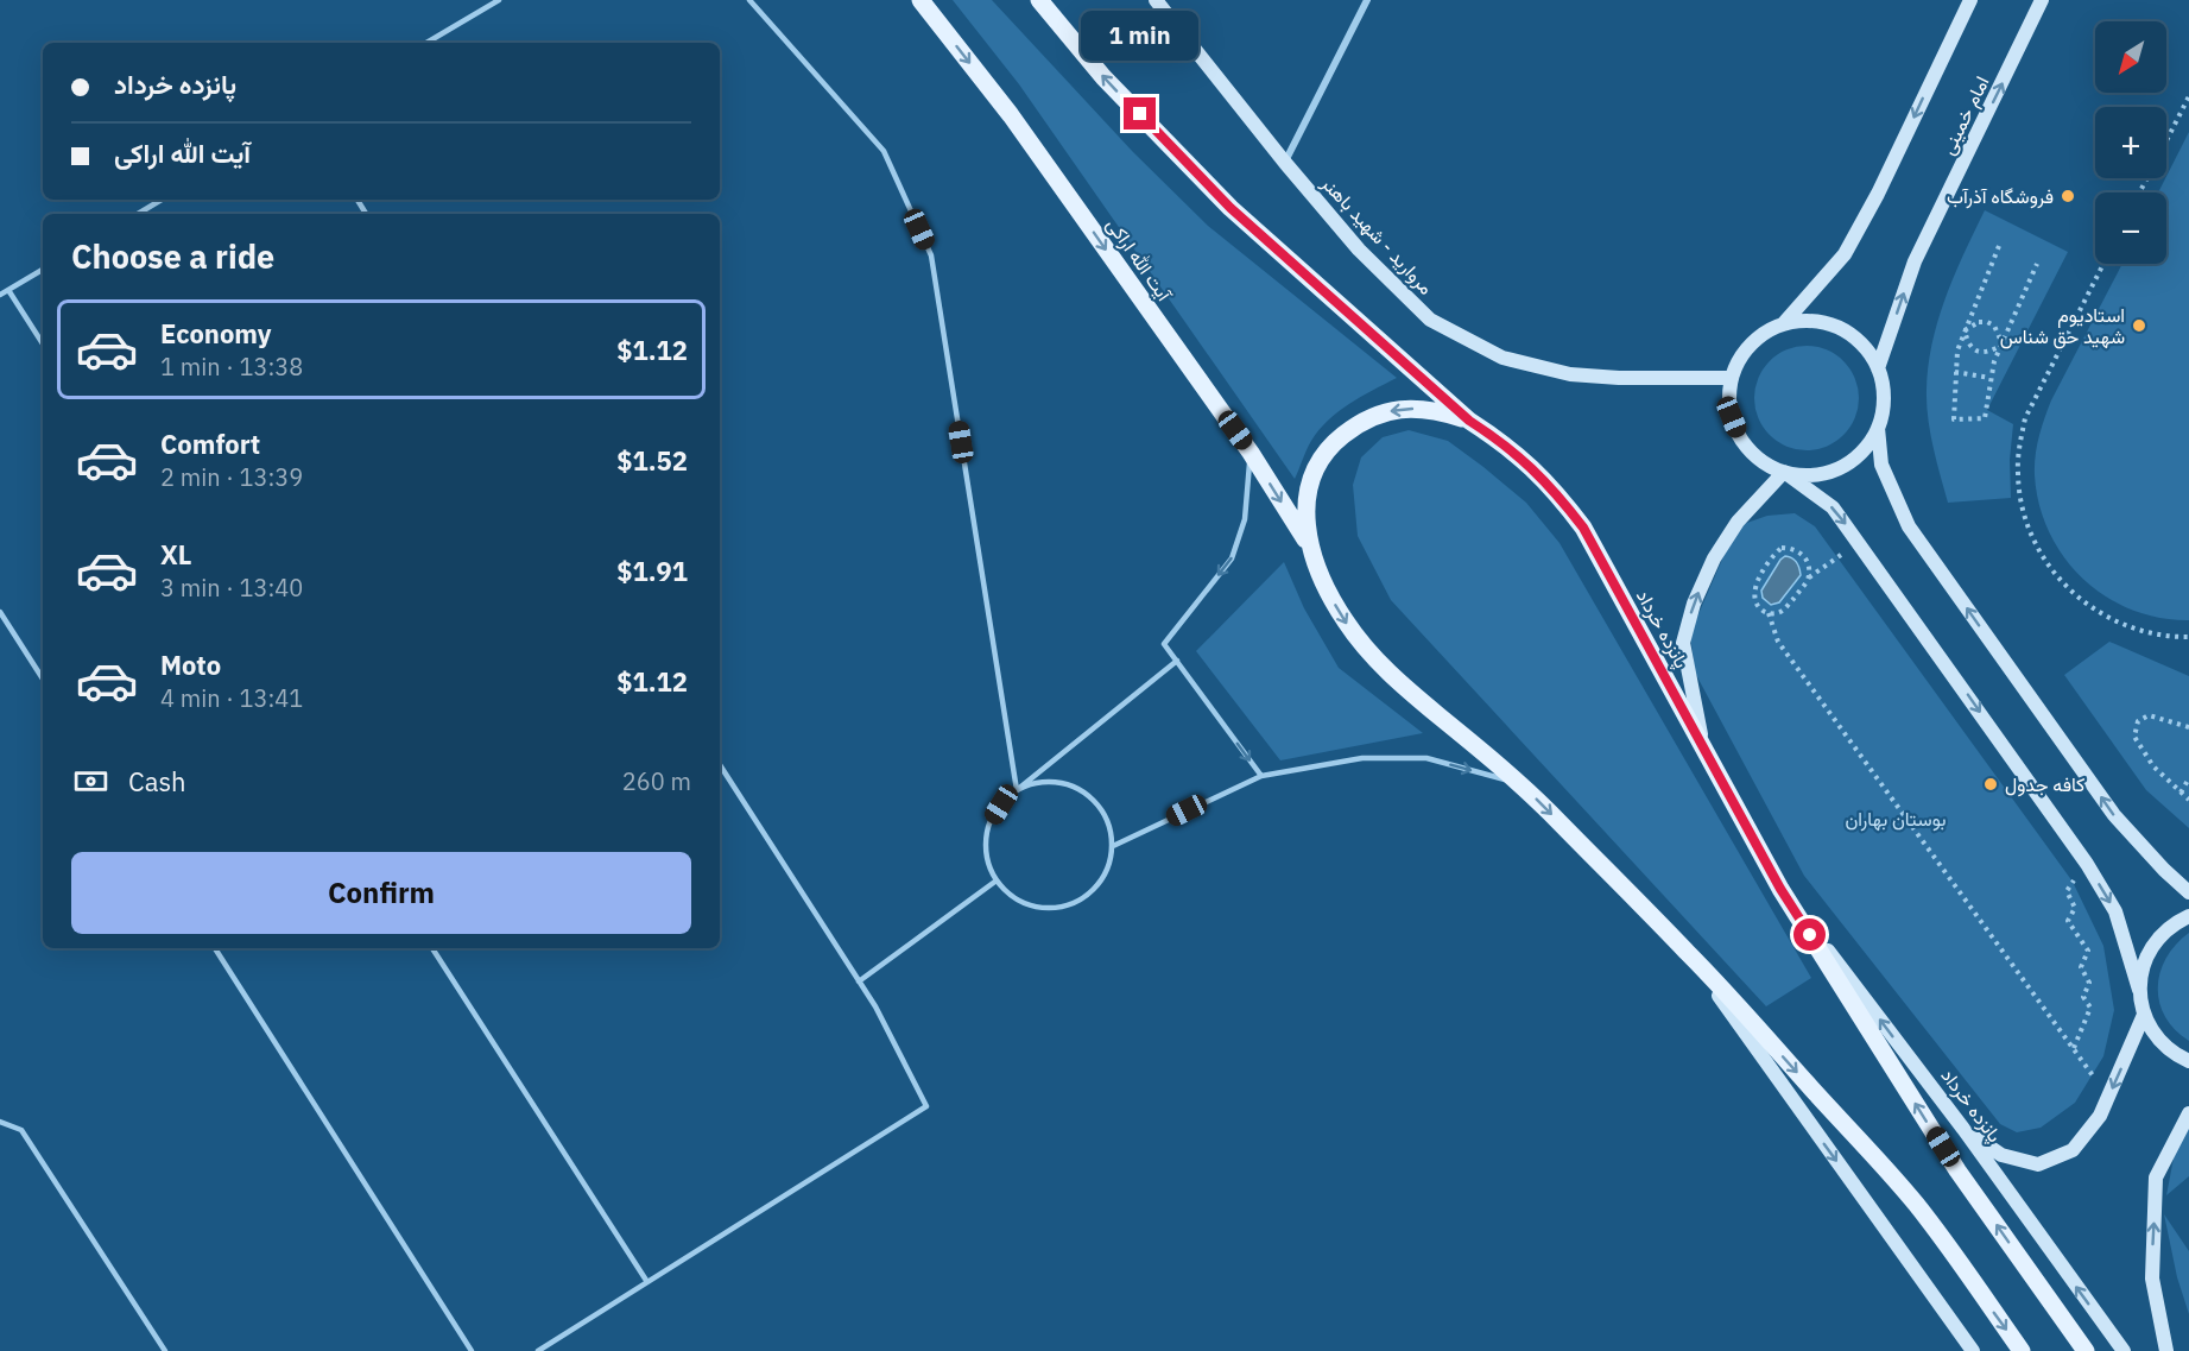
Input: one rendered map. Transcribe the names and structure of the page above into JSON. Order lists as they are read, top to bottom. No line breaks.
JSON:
{"streets":{"main road":["آیت الله اراکی","پانزده خرداد"],"street":["امام خمینی","مروارید - شهید باهنر"]},"crossings":[["امام خمینی","مروارید - شهید باهنر"]],"parks":["بوستان بهاران"],"places":["فروشگاه آذرآب","استادیوم شهید حق شناس","کافه جدول"],"north":"bottom left","page":{"bubble":"1 min","map_buttons":["+","−"],"banner":["پانزده خرداد","آیت الله اراکی"],"heading":"Choose a ride","list":[{"name":"Economy","note":"1 min · 13:38","value":"$1.12"},{"name":"Comfort","note":"2 min · 13:39","value":"$1.52"},{"name":"XL","note":"3 min · 13:40","value":"$1.91"},{"name":"Moto","note":"4 min · 13:41","value":"$1.12"}],"pay":["Cash","260 m"],"buttons":"Confirm"}}
